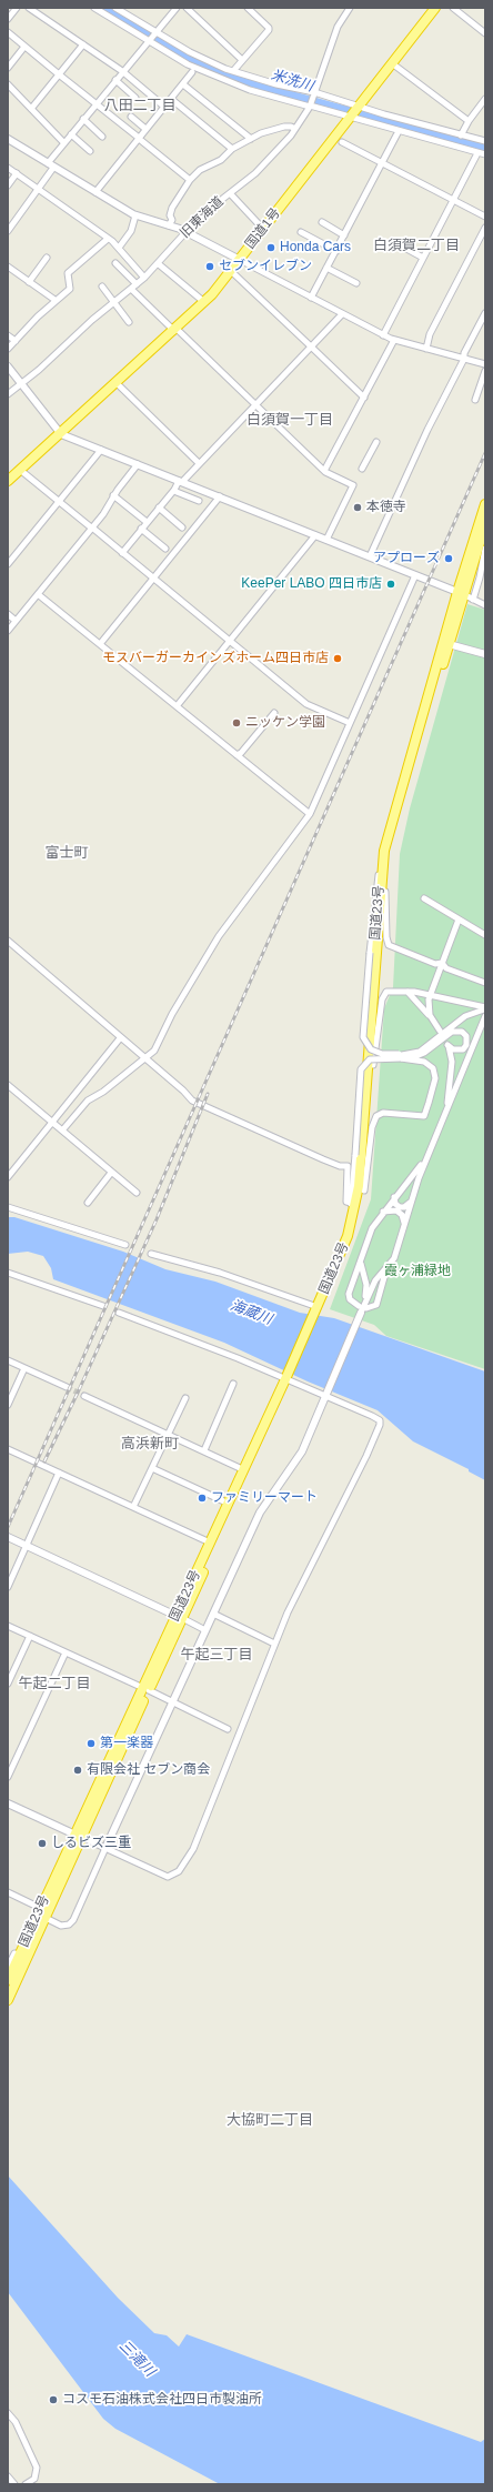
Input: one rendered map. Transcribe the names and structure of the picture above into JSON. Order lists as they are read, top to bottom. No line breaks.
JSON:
{"streets":{"highway":["国道1号","国道23号"],"street":["旧東海道"]},"districts":["八田二丁目","白須賀二丁目","白須賀一丁目","富士町","高浜新町","午起三丁目","午起二丁目","大協町二丁目"],"water":["米洗川","海蔵川","三滝川"],"parks":["霞ヶ浦緑地"],"places":["Honda Cars","セブンイレブン","本徳寺","アプローズ","KeePer LABO 四日市店","モスバーガーカインズホーム四日市店","ニッケン学園","ファミリーマート","第一楽器","有限会社 セブン商会","しるビズ三重","コスモ石油株式会社四日市製油所"]}
